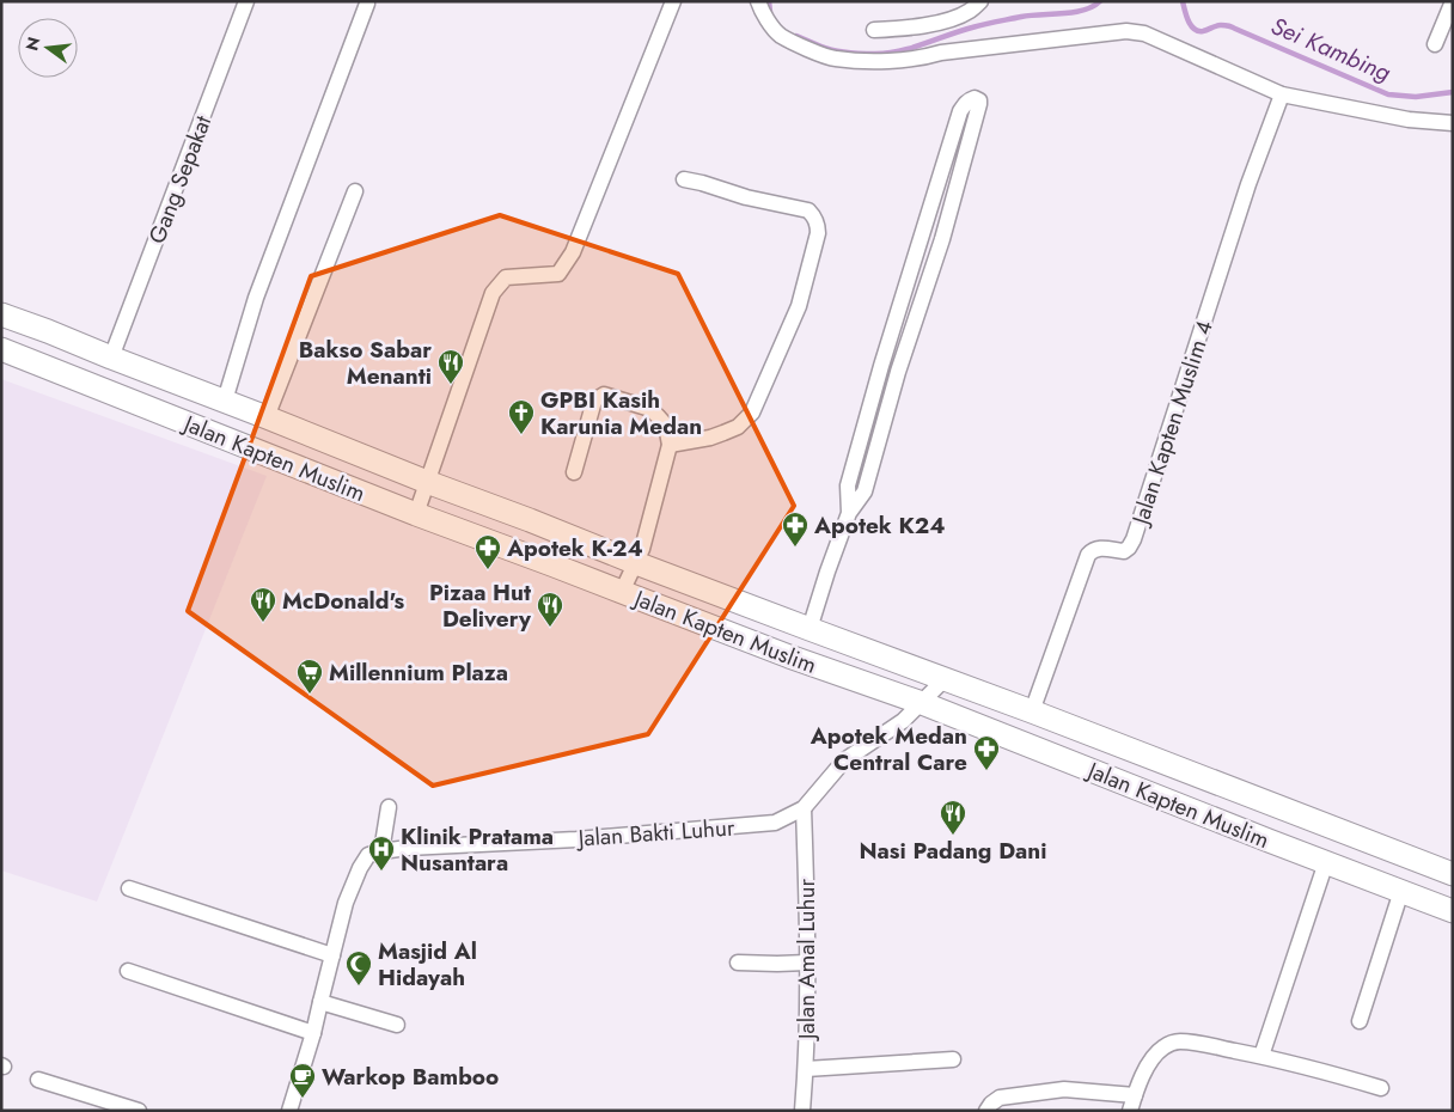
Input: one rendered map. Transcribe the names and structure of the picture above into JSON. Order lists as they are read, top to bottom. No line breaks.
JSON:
{"streets":{"main road":["Jalan Kapten Muslim"],"street":["Gang Sepakat","Jalan Kapten Muslim 4","Jalan Bakti Luhur","Jalan Amal Luhur"]},"crossings":[["Gang Sepakat","Jalan Kapten Muslim"],["Jalan Kapten Muslim 4","Jalan Kapten Muslim"],["Jalan Kapten Muslim","Jalan Bakti Luhur"],["Jalan Bakti Luhur","Jalan Amal Luhur"]],"water":["Sei Kambing"],"places":{"restaurant":["Bakso Sabar Menanti","McDonald's","Pizaa Hut Delivery","Nasi Padang Dani"],"church":["GPBI Kasih Karunia Medan"],"pharmacy":["Apotek K24","Apotek K-24","Apotek Medan Central Care"],"supermarket":["Millennium Plaza"],"hospital":["Klinik Pratama Nusantara"],"mosque":["Masjid Al Hidayah"],"cafe":["Warkop Bamboo"]},"north":"left"}
